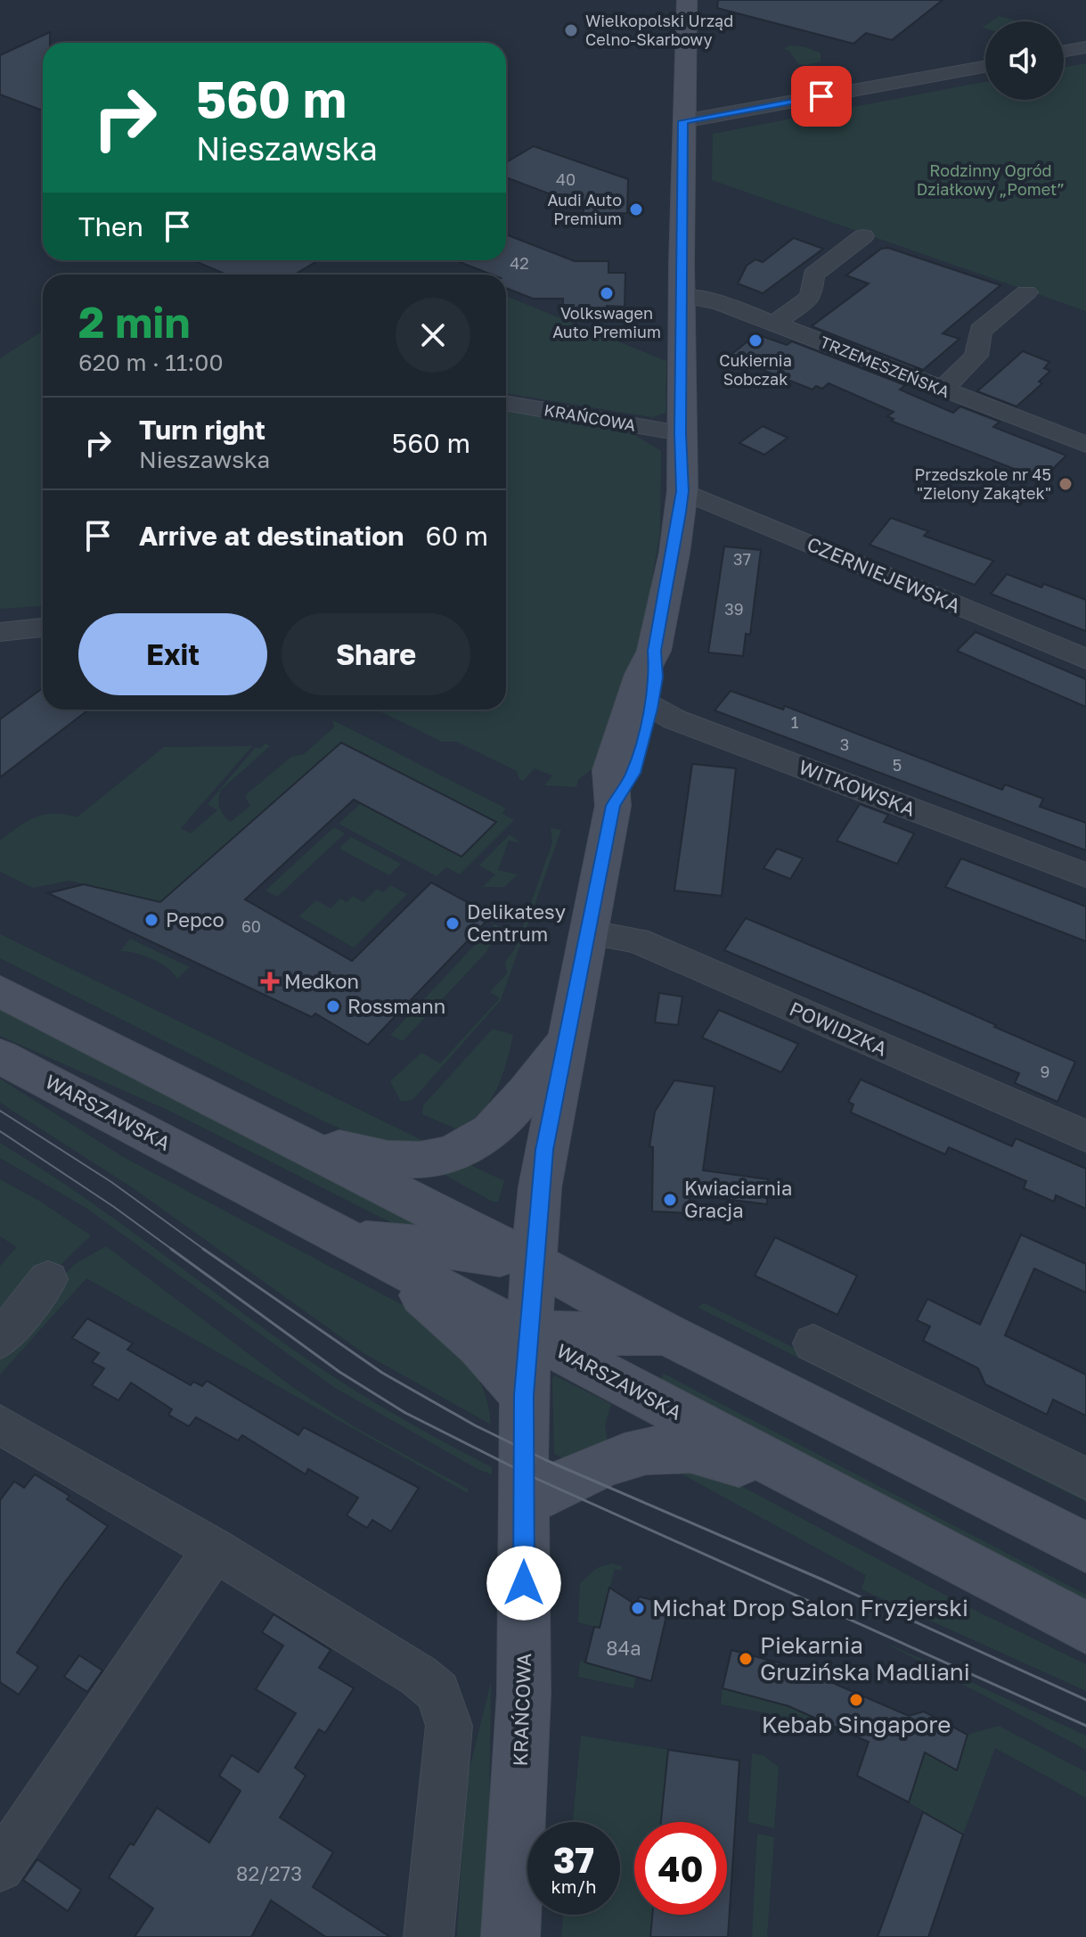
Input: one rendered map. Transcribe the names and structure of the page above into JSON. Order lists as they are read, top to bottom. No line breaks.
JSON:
{"streets":{"street":["TRZEMESZEŃSKA","KRAŃCOWA","CZERNIEJEWSKA","WITKOWSKA","POWIDZKA","WARSZAWSKA"]},"crossings":[["TRZEMESZEŃSKA","KRAŃCOWA"],["KRAŃCOWA","CZERNIEJEWSKA"],["KRAŃCOWA","WITKOWSKA"],["KRAŃCOWA","POWIDZKA"],["KRAŃCOWA","WARSZAWSKA"]],"parks":["Rodzinny Ogród Działkowy „Pomet”"],"places":{"other":["Wielkopolski Urząd Celno-Skarbowy","Audi Auto Premium","Volkswagen Auto Premium","Cukiernia Sobczak","Przedszkole nr 45 \"Zielony Zakątek\"","Pepco","Delikatesy Centrum","Rossmann","Kwiaciarnia Gracja","Michał Drop Salon Fryzjerski","Piekarnia Gruzińska Madliani","Kebab Singapore"],"health":["Medkon"]},"house_numbers":["40","42","37","39","1","3","5","60","9","84a","82/273"],"page":{"turn":["560 m","Nieszawska"],"then":"Then","heading":["2 min","620 m · 11:00"],"list":[{"name":"Turn right","note":"Nieszawska","value":"560 m"},{"name":"Arrive at destination","value":"60 m"}],"buttons":["Exit","Share"],"speed":"37 km/h","limit":"40"}}
